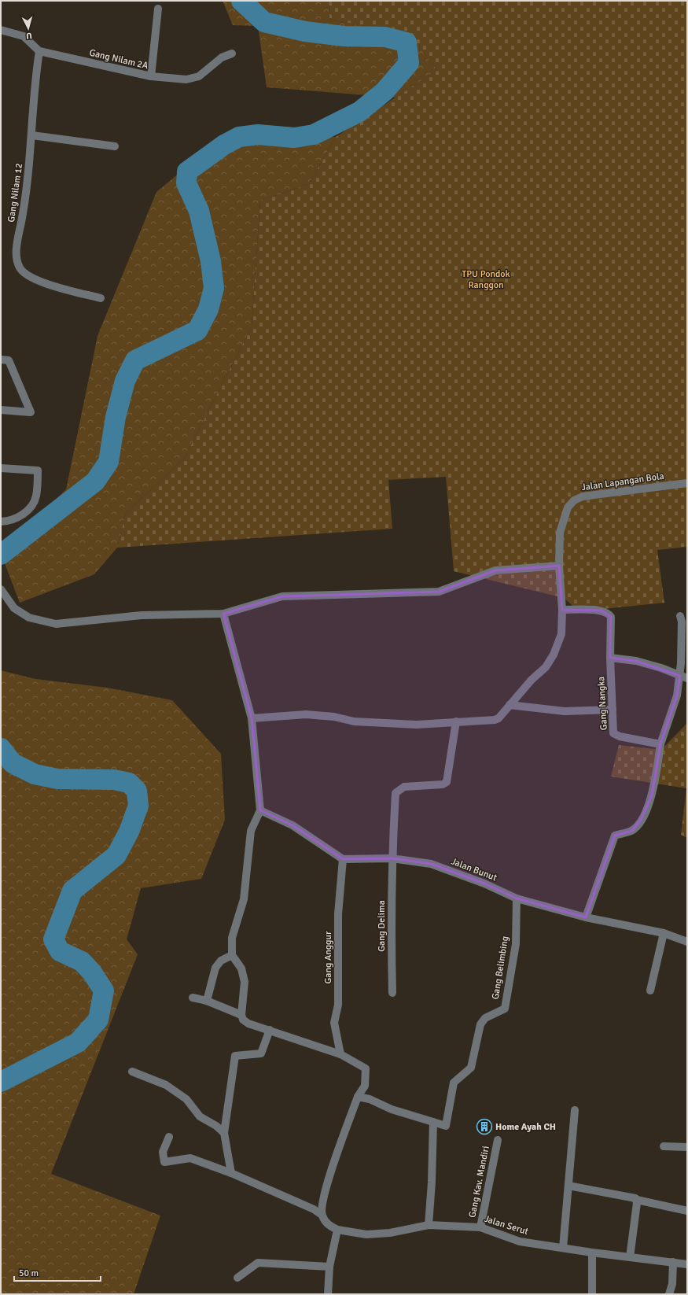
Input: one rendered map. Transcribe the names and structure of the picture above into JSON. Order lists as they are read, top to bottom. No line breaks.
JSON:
{"streets":{"street":["Gang Nilam 2A","Gang Nilam 12","Jalan Lapangan Bola","Gang Nangka","Jalan Bunut","Gang Delima","Gang Anggur","Gang Belimbing","Gang Kav. Mandiri","Jalan Serut"]},"crossings":[["Gang Nilam 2A","Gang Nilam 12"],["Jalan Bunut","Gang Delima"],["Jalan Bunut","Gang Anggur"],["Jalan Bunut","Gang Belimbing"],["Gang Kav. Mandiri","Jalan Serut"]],"parks":["TPU Pondok Ranggon"],"places":{"building":["Home Ayah CH"]},"scale_bar":"50 m","north":"bottom"}
